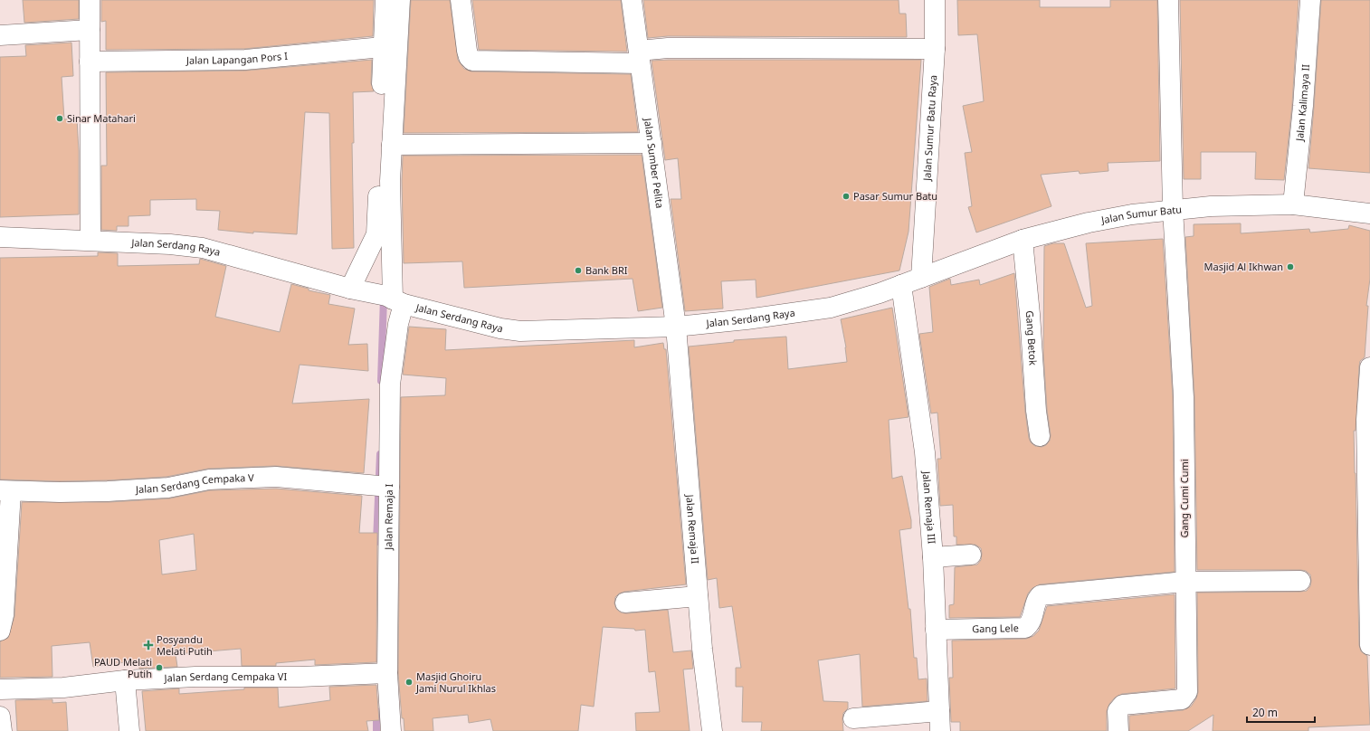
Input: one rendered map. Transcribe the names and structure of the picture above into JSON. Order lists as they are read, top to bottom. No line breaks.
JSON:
{"streets":{"street":["Jalan Lapangan Pors I","Jalan Kalimaya II","Jalan Sumur Batu Raya","Jalan Sumber Pelita","Jalan Sumur Batu","Jalan Serdang Raya","Gang Betok","Jalan Serdang Cempaka V","Gang Cumi Cumi","Jalan Remaja III","Jalan Remaja I","Jalan Remaja II","Gang Lele","Jalan Serdang Cempaka VI"]},"crossings":[["Jalan Kalimaya II","Jalan Sumur Batu"],["Jalan Sumur Batu Raya","Jalan Sumur Batu"],["Jalan Sumur Batu Raya","Jalan Serdang Raya"],["Jalan Sumber Pelita","Jalan Serdang Raya"],["Jalan Sumber Pelita","Jalan Remaja II"],["Jalan Sumur Batu","Jalan Serdang Raya"],["Jalan Sumur Batu","Gang Betok"],["Jalan Sumur Batu","Gang Cumi Cumi"],["Jalan Serdang Raya","Jalan Remaja III"],["Jalan Serdang Raya","Jalan Remaja I"],["Jalan Serdang Raya","Jalan Remaja II"],["Jalan Serdang Cempaka V","Jalan Remaja I"],["Gang Cumi Cumi","Gang Lele"],["Jalan Remaja III","Gang Lele"],["Jalan Remaja I","Jalan Serdang Cempaka VI"]],"places":{"other":["Sinar Matahari","Pasar Sumur Batu","Masjid Al Ikhwan","Bank BRI","PAUD Melati Putih","Masjid Ghoiru Jami Nurul Ikhlas"],"health":["Posyandu Melati Putih"]},"scale_bar":"20 m"}
